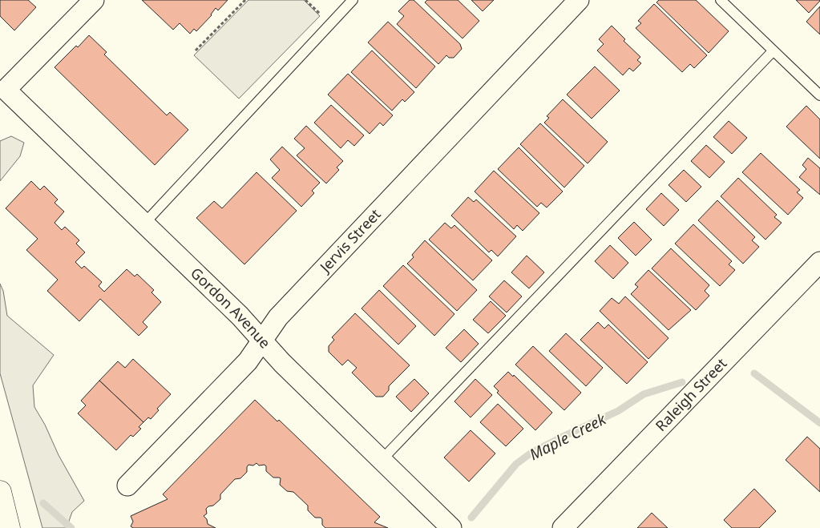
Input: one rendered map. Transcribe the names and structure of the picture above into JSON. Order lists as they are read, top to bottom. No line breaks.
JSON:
{"streets":{"street":["Jervis Street","Gordon Avenue","Raleigh Street"]},"crossings":[["Jervis Street","Gordon Avenue"]],"water":["Maple Creek"]}
